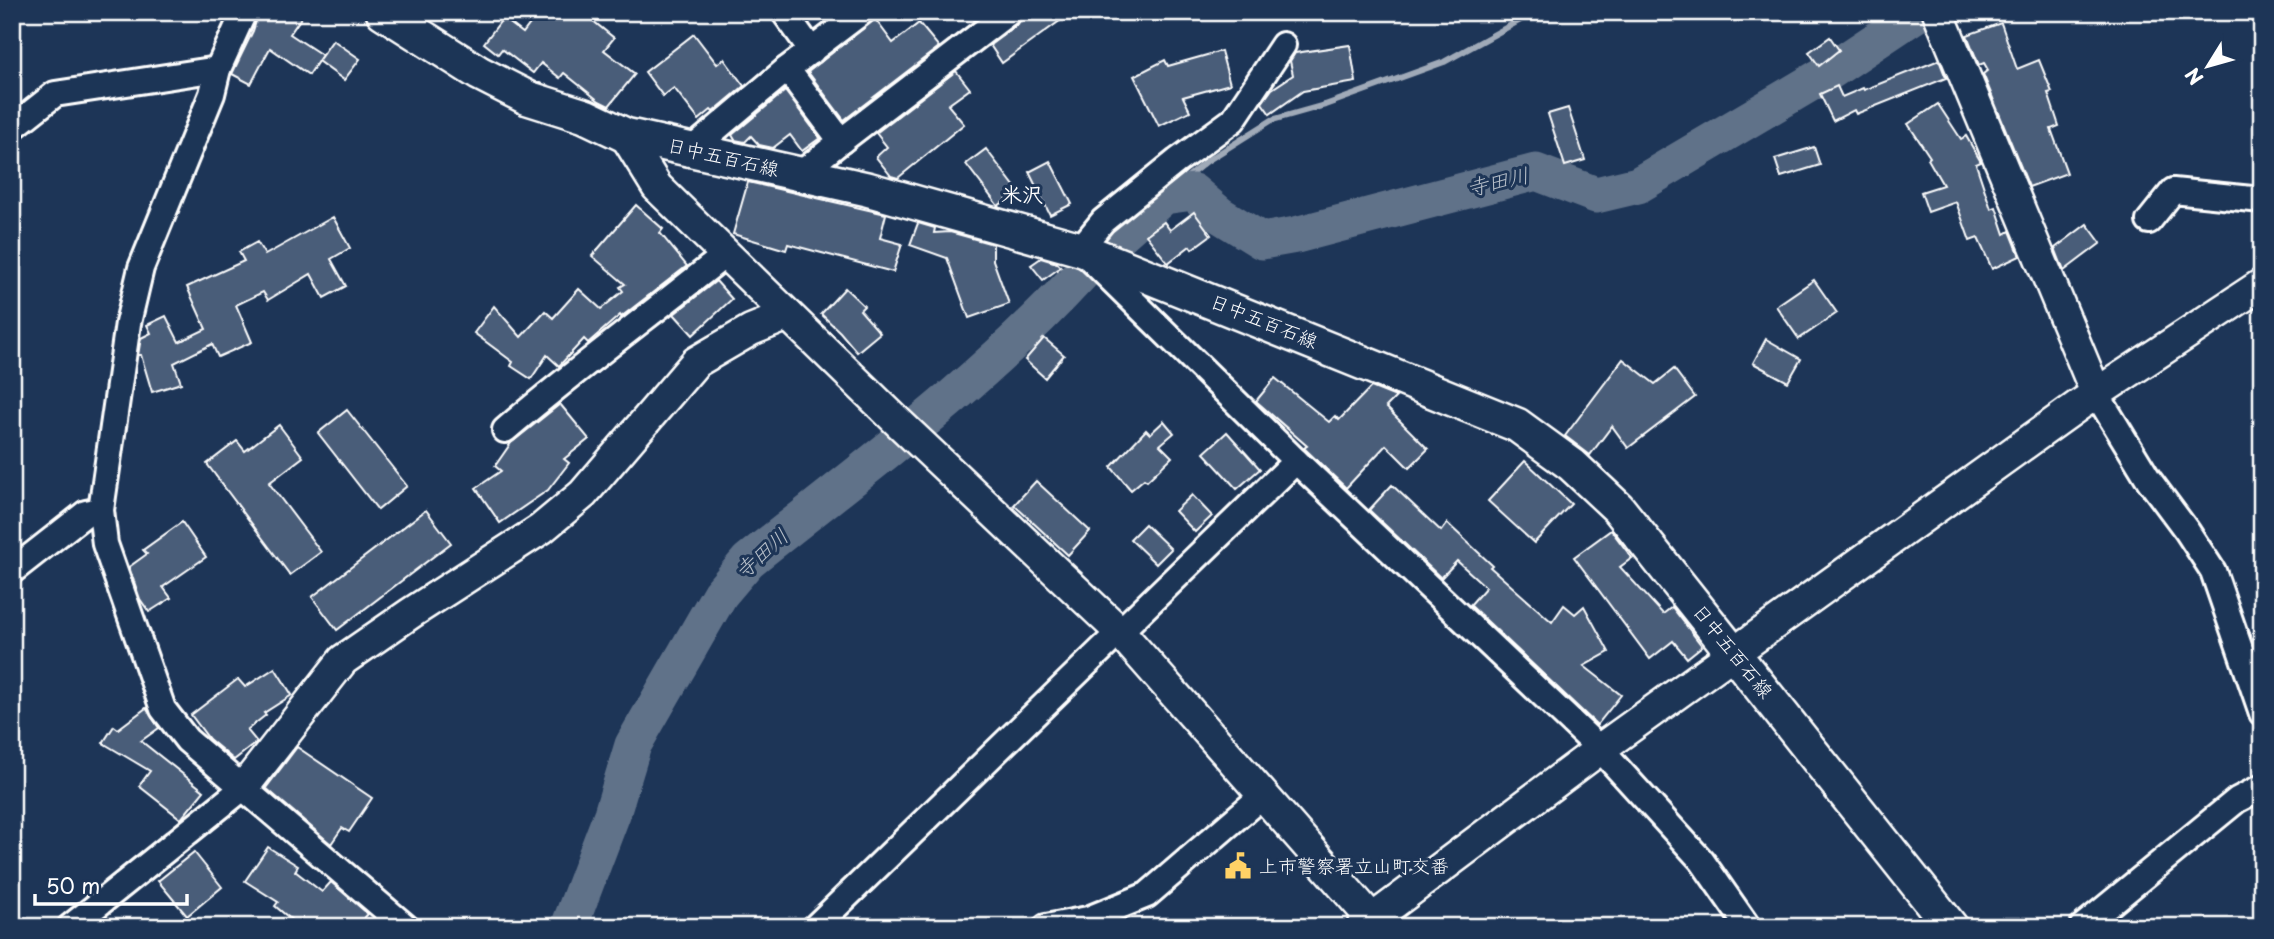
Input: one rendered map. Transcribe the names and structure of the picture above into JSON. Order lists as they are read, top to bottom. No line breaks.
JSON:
{"streets":{"main road":["日中五百石線"]},"districts":["米沢"],"water":["寺田川"],"places":{"public building":["上市警察署立山町交番"]},"scale_bar":"50 m","north":"bottom left"}
